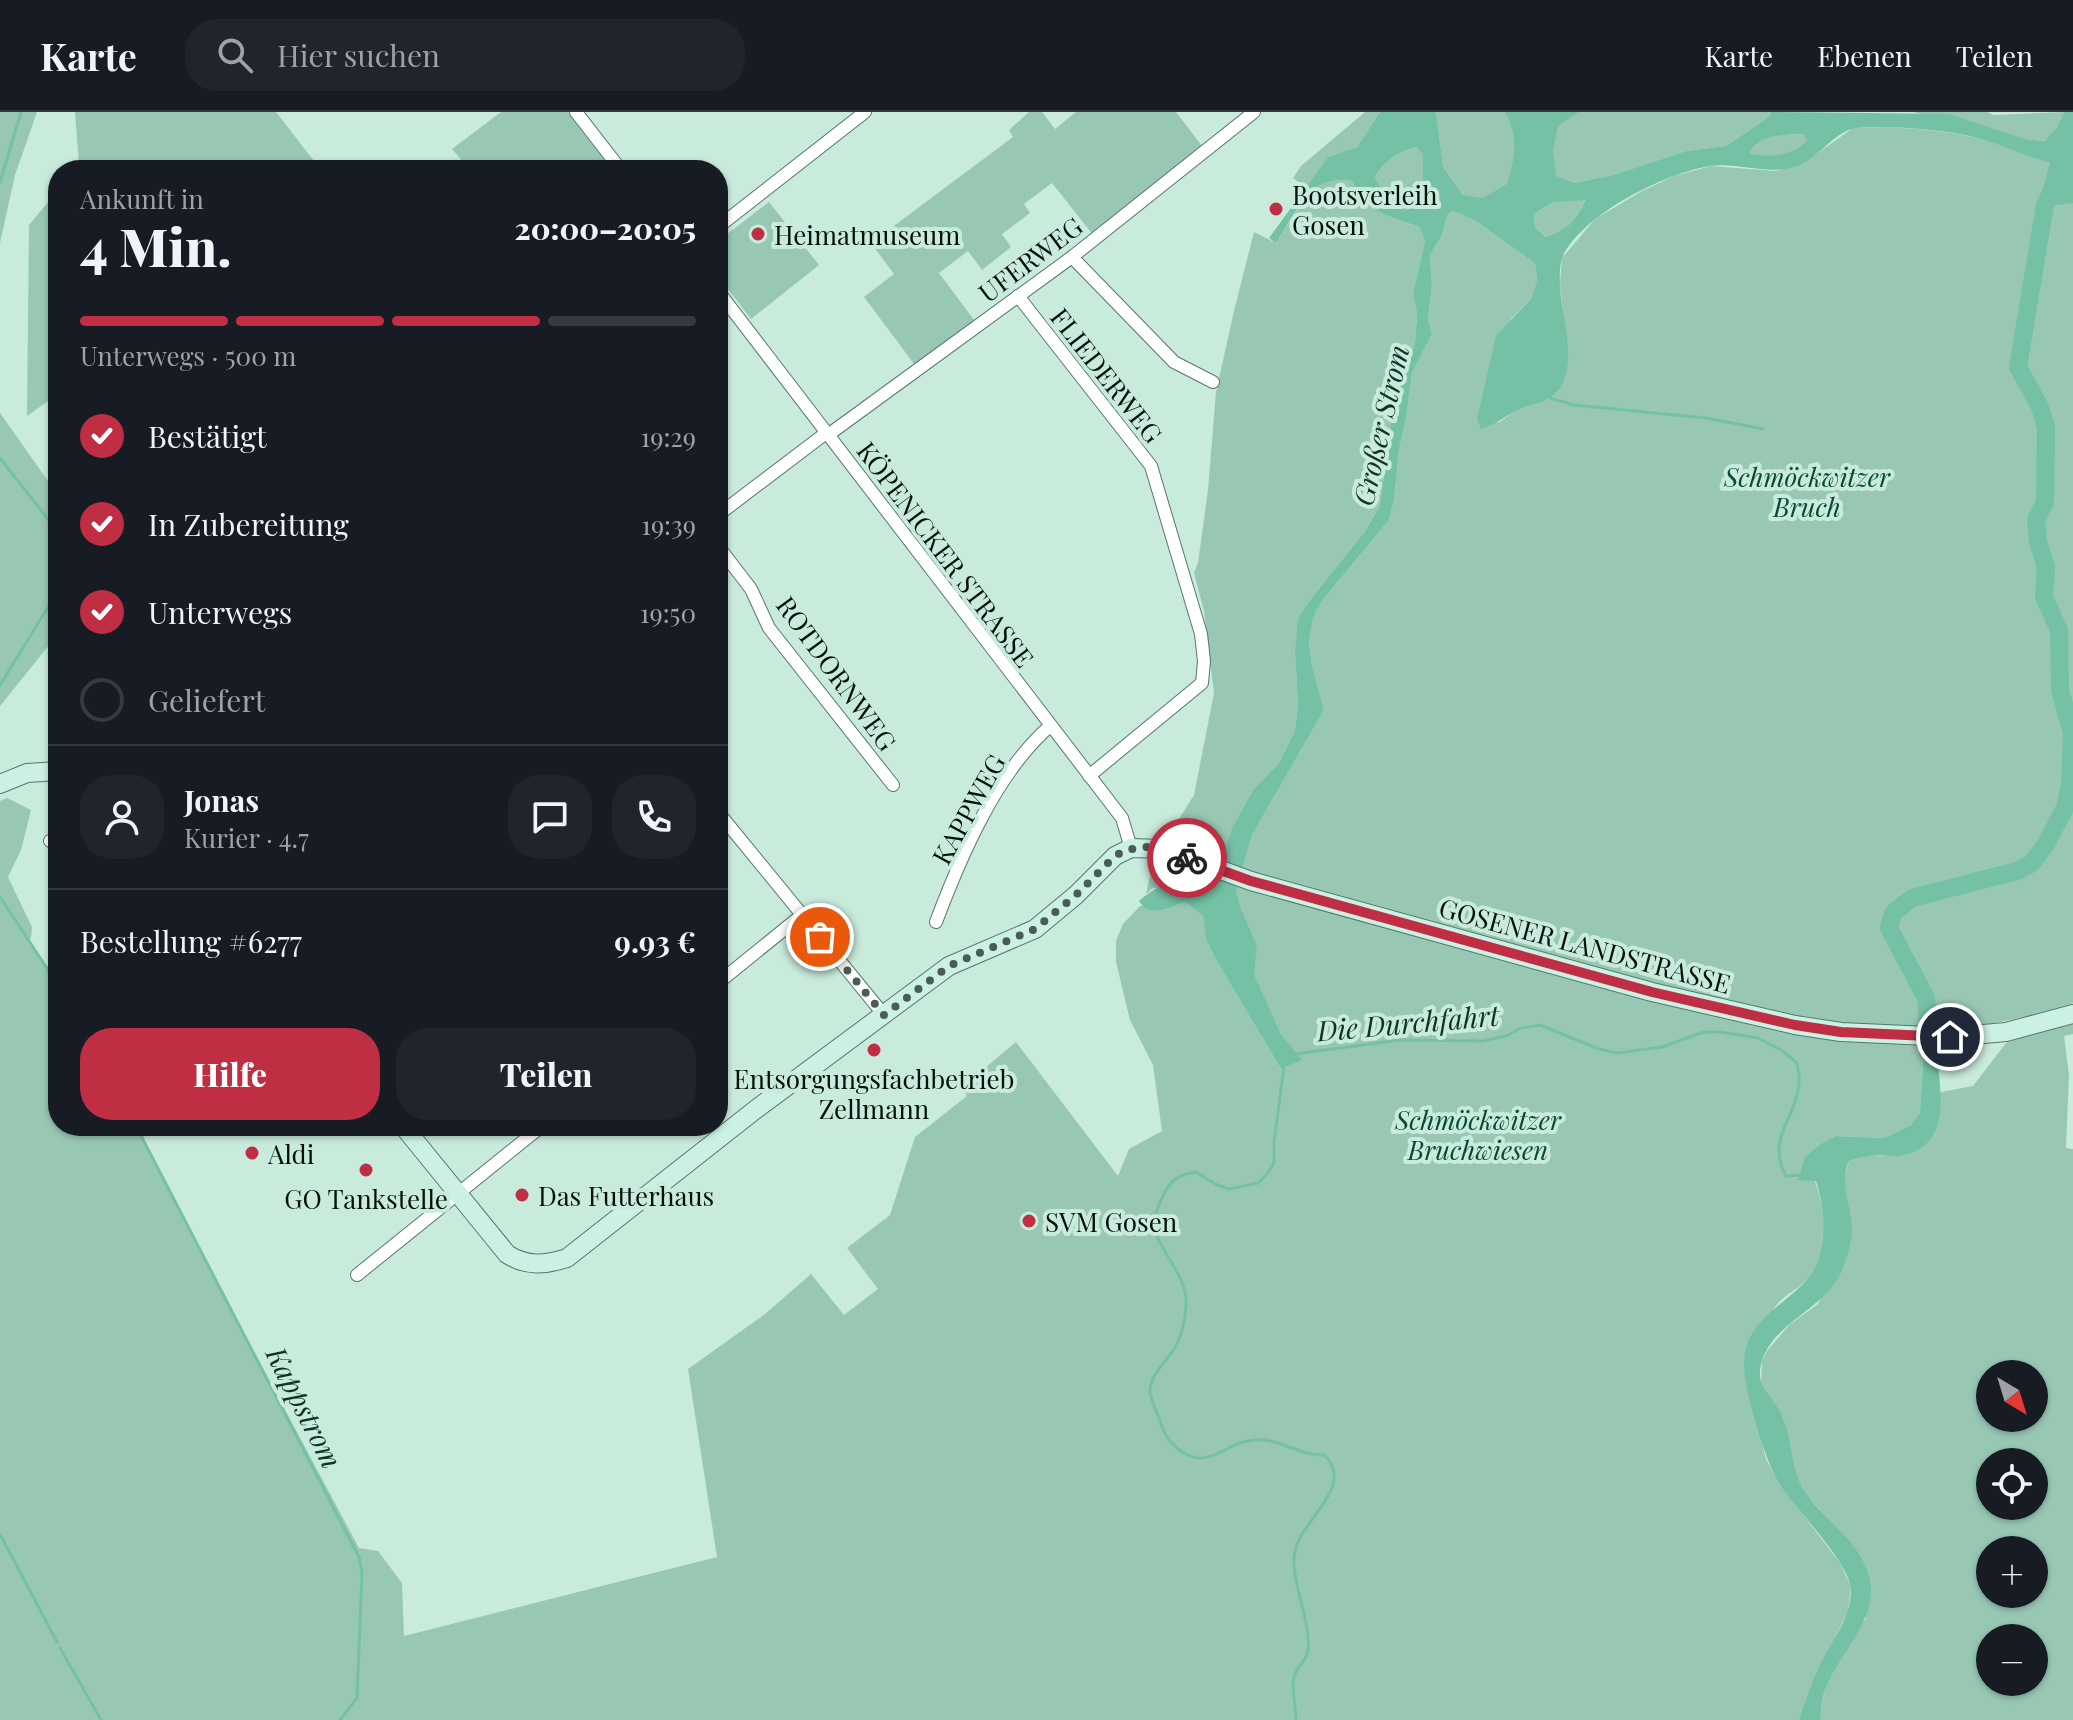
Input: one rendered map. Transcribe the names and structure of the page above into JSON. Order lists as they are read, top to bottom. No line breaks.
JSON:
{"streets":{"main road":["GOSENER LANDSTRASSE"],"street":["UFERWEG","FLIEDERWEG","KÖPENICKER STRASSE","ROTDORNWEG","KAPPWEG"]},"crossings":[["UFERWEG","FLIEDERWEG"],["UFERWEG","KÖPENICKER STRASSE"],["FLIEDERWEG","KÖPENICKER STRASSE"],["KÖPENICKER STRASSE","KAPPWEG"],["KÖPENICKER STRASSE","GOSENER LANDSTRASSE"]],"water":["Großer Strom","Die Durchfahrt","Kappstrom"],"parks":["Schmöckwitzer Bruch","Schmöckwitzer Bruchwiesen"],"places":["Bootsverleih Gosen","Heimatmuseum","Entsorgungsfachbetrieb Zellmann","Aldi","GO Tankstelle","Das Futterhaus","SVM Gosen"],"north":"bottom right","page":{"header":"Karte","search":"Hier suchen","nav":["Karte","Ebenen","Teilen"],"heading":["4 Min.","Ankunft in","20:00–20:05"],"panel":["Jonas","Kurier · 4.7","Bestellung #6277","9.93 €"],"bar":"Unterwegs · 500 m","list":[["Bestätigt","19:29"],["In Zubereitung","19:39"],["Unterwegs","19:50"],"Geliefert"],"buttons":["Hilfe","Teilen"],"map_buttons":["+","−"]}}
